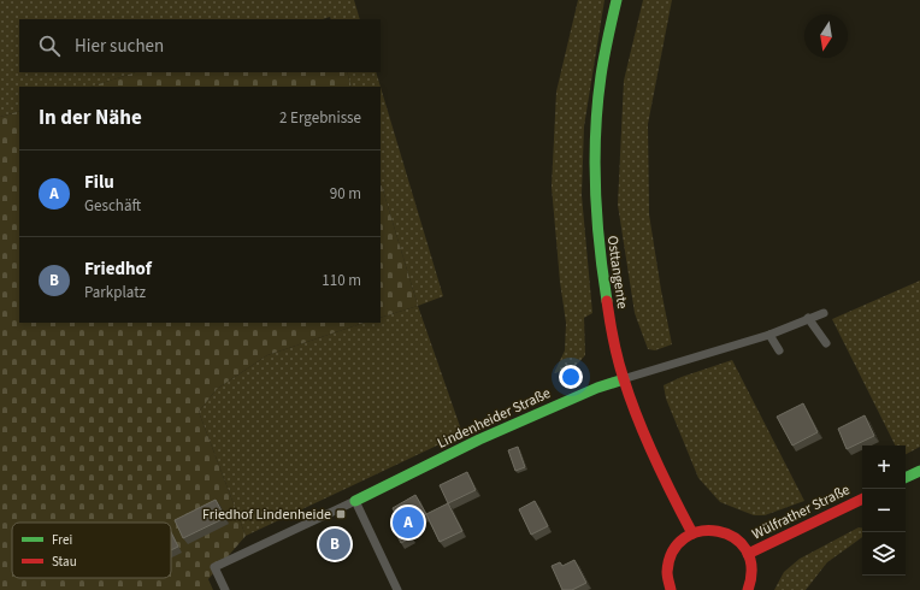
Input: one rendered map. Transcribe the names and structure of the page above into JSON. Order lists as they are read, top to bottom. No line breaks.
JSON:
{"streets":{"main road":["Osttangente","Lindenheider Straße","Wülfrather Straße"]},"crossings":[["Osttangente","Lindenheider Straße"]],"places":{"transit":["Friedhof Lindenheide"]},"legend":["Frei","Stau"],"north":"bottom","page":{"search":"Hier suchen","heading":["In der Nähe","2 Ergebnisse"],"list":[{"mark":"A","name":"Filu","note":"Geschäft","value":"90 m"},{"mark":"B","name":"Friedhof","note":"Parkplatz","value":"110 m"}],"map_buttons":["+","−"],"pins":["A","B"]}}
